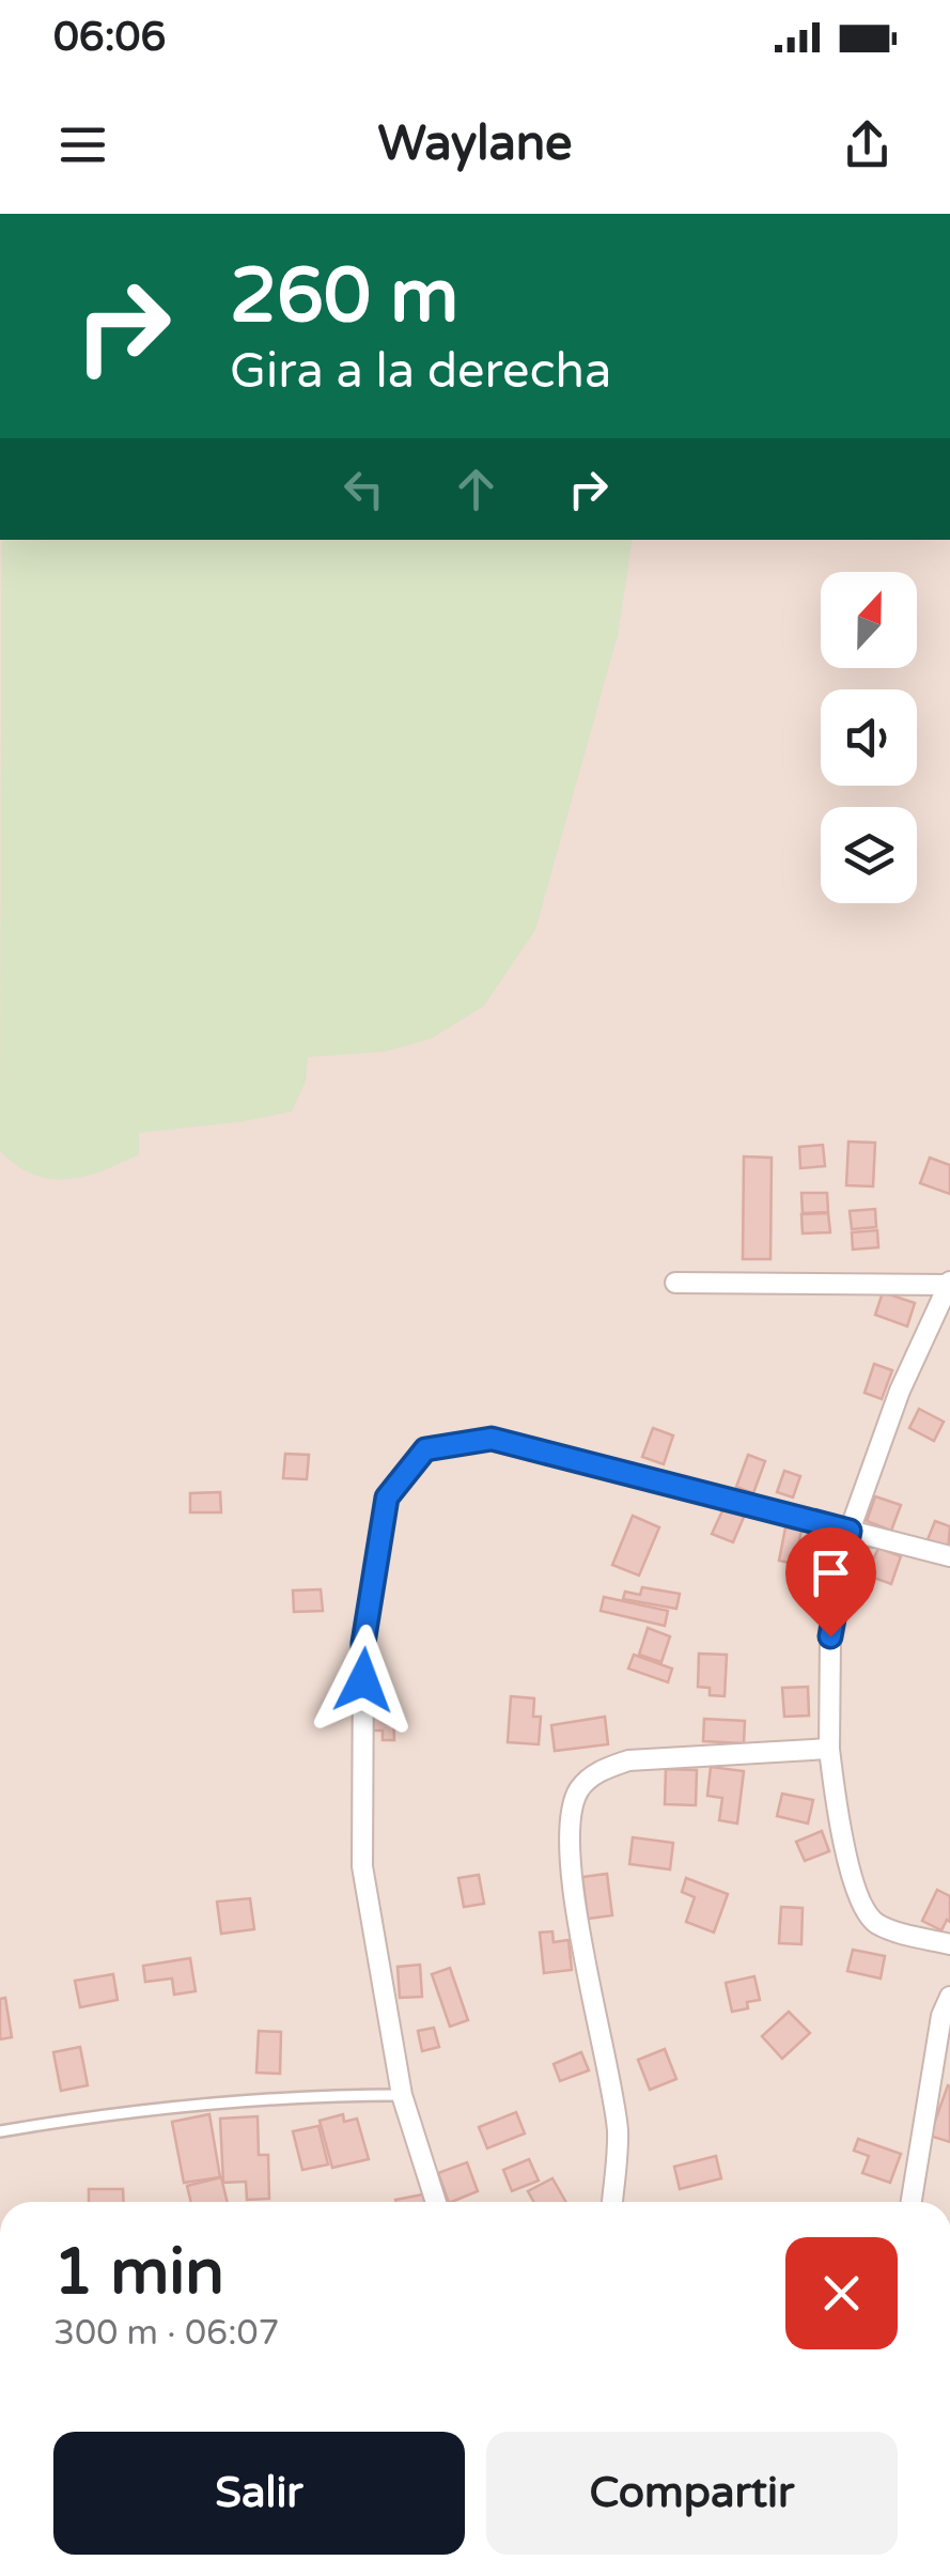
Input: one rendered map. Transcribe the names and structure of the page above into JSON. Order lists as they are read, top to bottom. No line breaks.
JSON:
{"north":"top","page":{"status":"06:06","header":"Waylane","turn":["260 m","Gira a la derecha"],"heading":["1 min","300 m · 06:07"],"buttons":["Salir","Compartir"]}}
